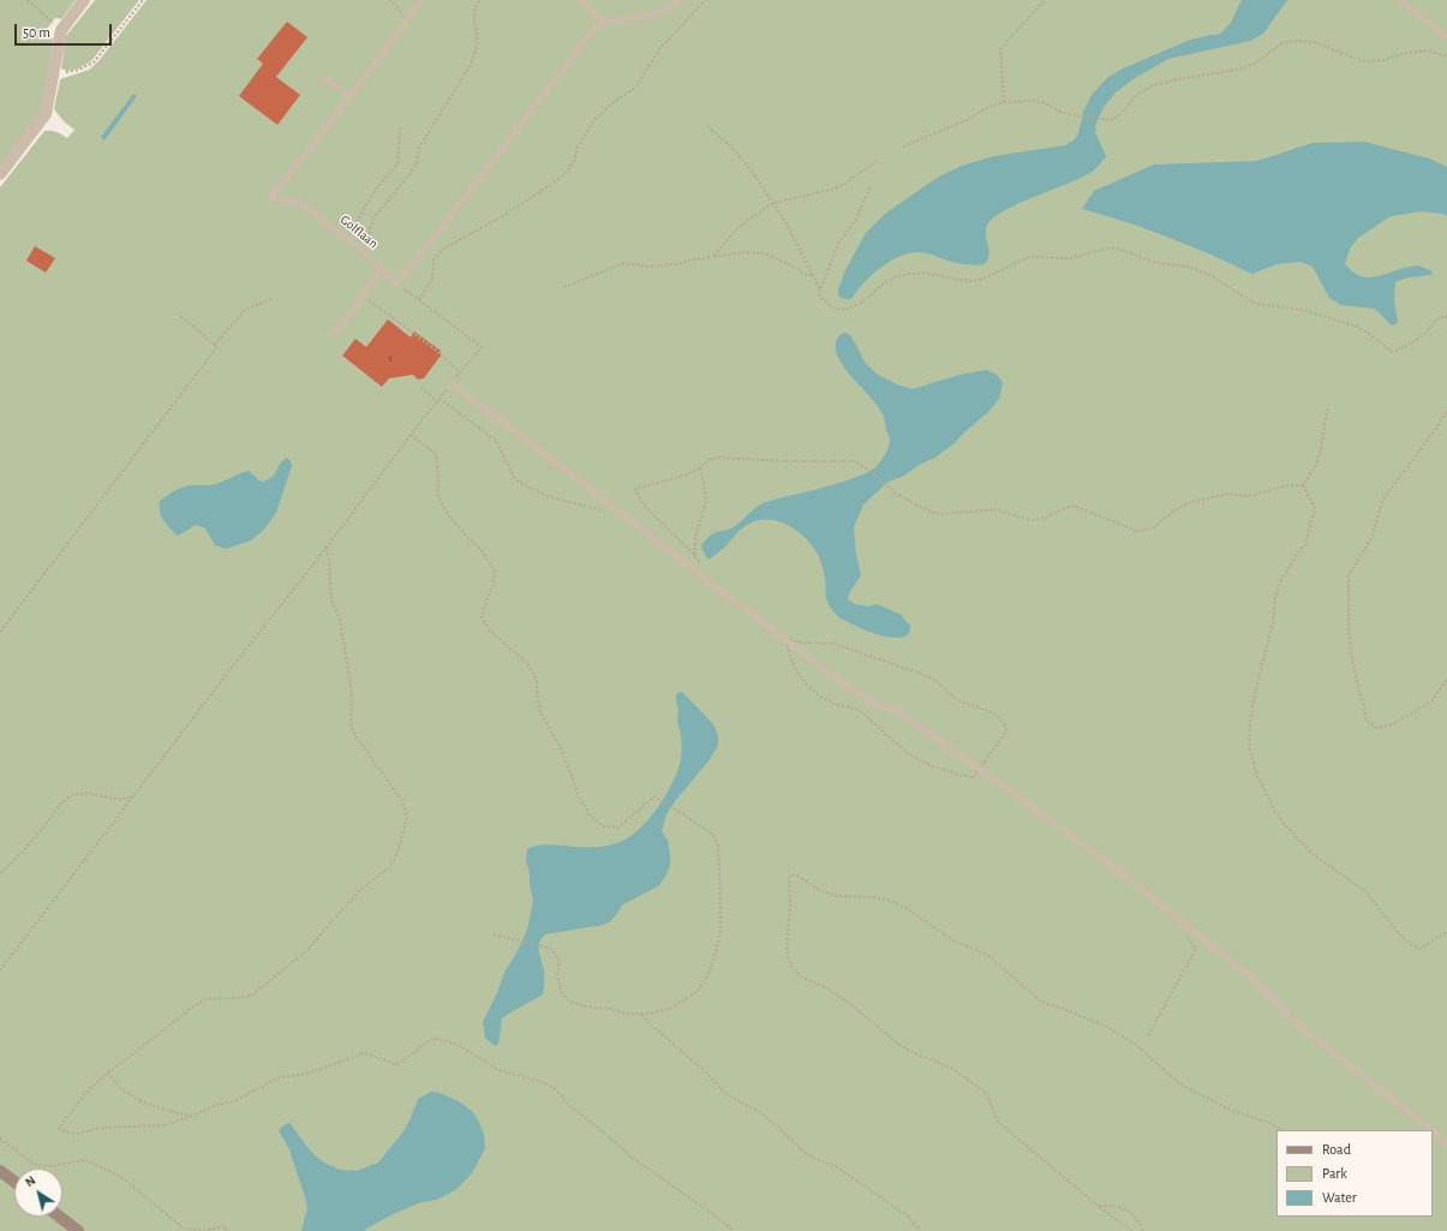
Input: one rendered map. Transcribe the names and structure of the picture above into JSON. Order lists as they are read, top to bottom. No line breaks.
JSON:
{"streets":{"lane":["Golflaan"]},"house_numbers":["1"],"legend":["Road","Park","Water"],"scale_bar":"50 m","north":"top left"}
